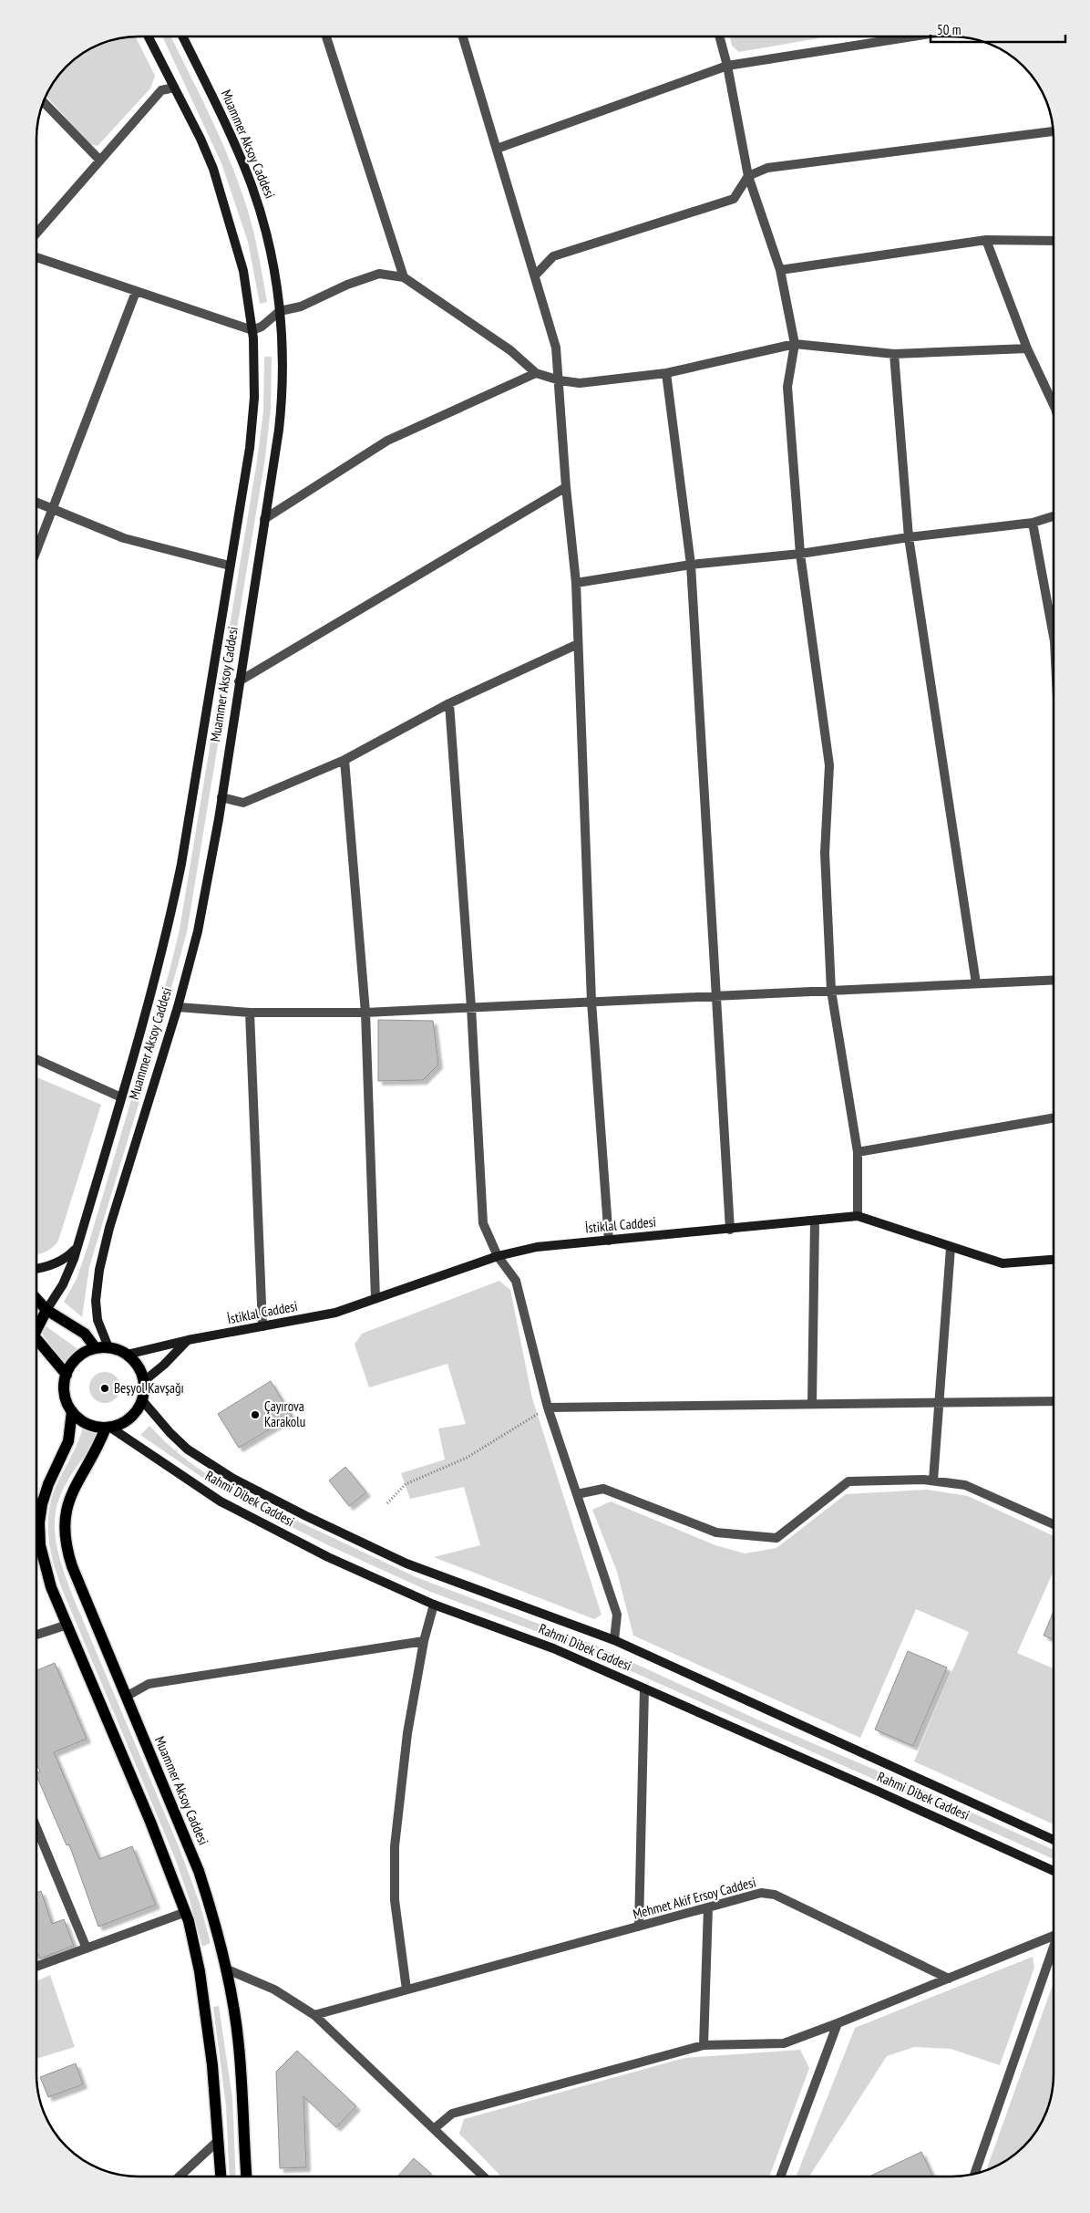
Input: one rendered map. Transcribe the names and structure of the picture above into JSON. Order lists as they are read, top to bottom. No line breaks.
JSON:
{"streets":{"main road":["Muammer Aksoy Caddesi","İstiklal Caddesi","Rahmi Dibek Caddesi"],"street":["Mehmet Akif Ersoy Caddesi"]},"crossings":[["Muammer Aksoy Caddesi","İstiklal Caddesi"],["Muammer Aksoy Caddesi","Rahmi Dibek Caddesi"],["İstiklal Caddesi","Rahmi Dibek Caddesi"]],"places":["Beşyol Kavşağı","Çayırova Karakolu"],"scale_bar":"50 m"}
